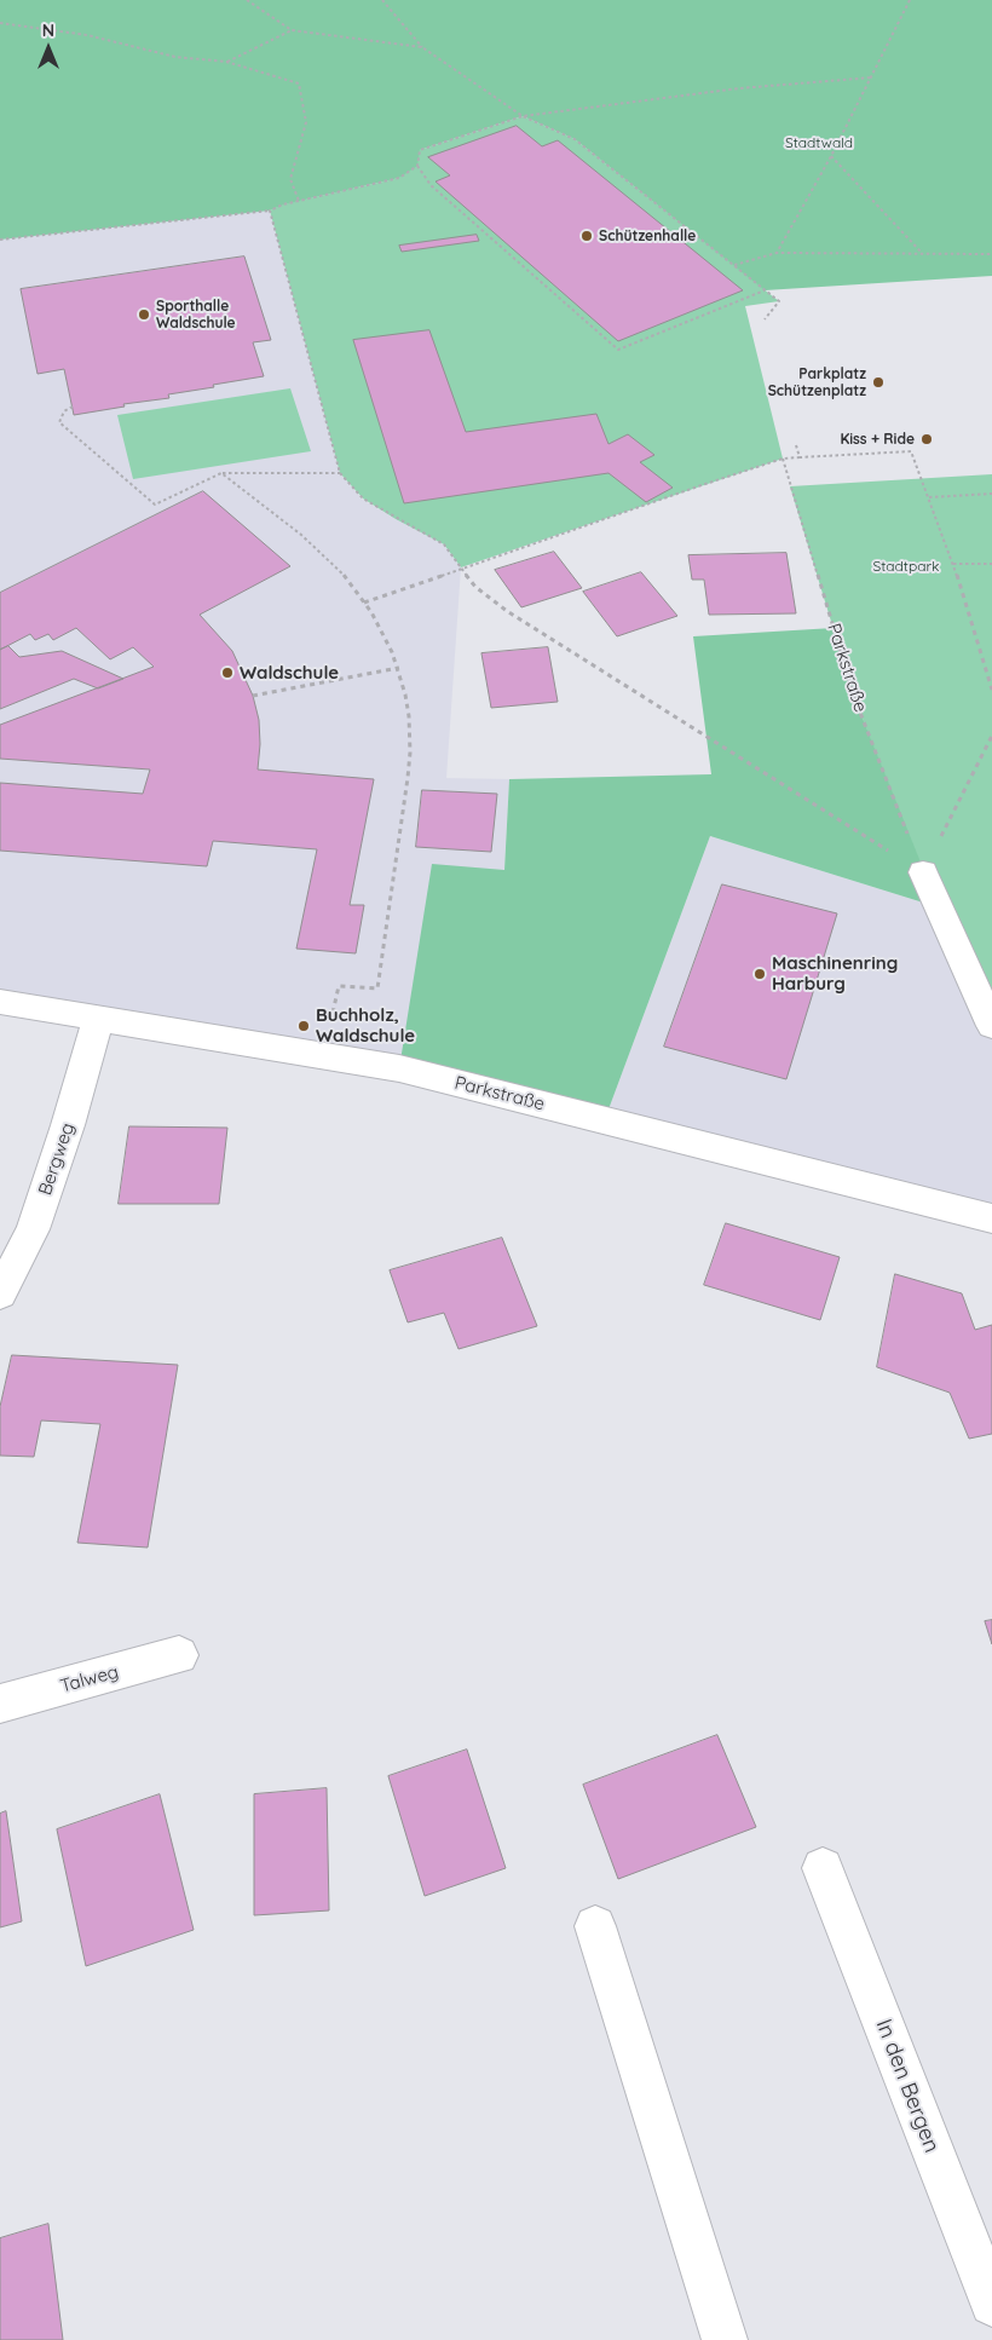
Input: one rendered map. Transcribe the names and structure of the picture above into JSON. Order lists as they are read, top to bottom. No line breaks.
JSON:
{"streets":{"street":["Parkstraße","Bergweg","Talweg","In den Bergen"]},"crossings":[["Parkstraße","Bergweg"]],"parks":["Stadtwald","Stadtpark"],"places":["Schützenhalle","Sporthalle Waldschule","Parkplatz Schützenplatz","Kiss + Ride","Waldschule","Maschinenring Harburg","Buchholz, Waldschule"],"north":"top"}
